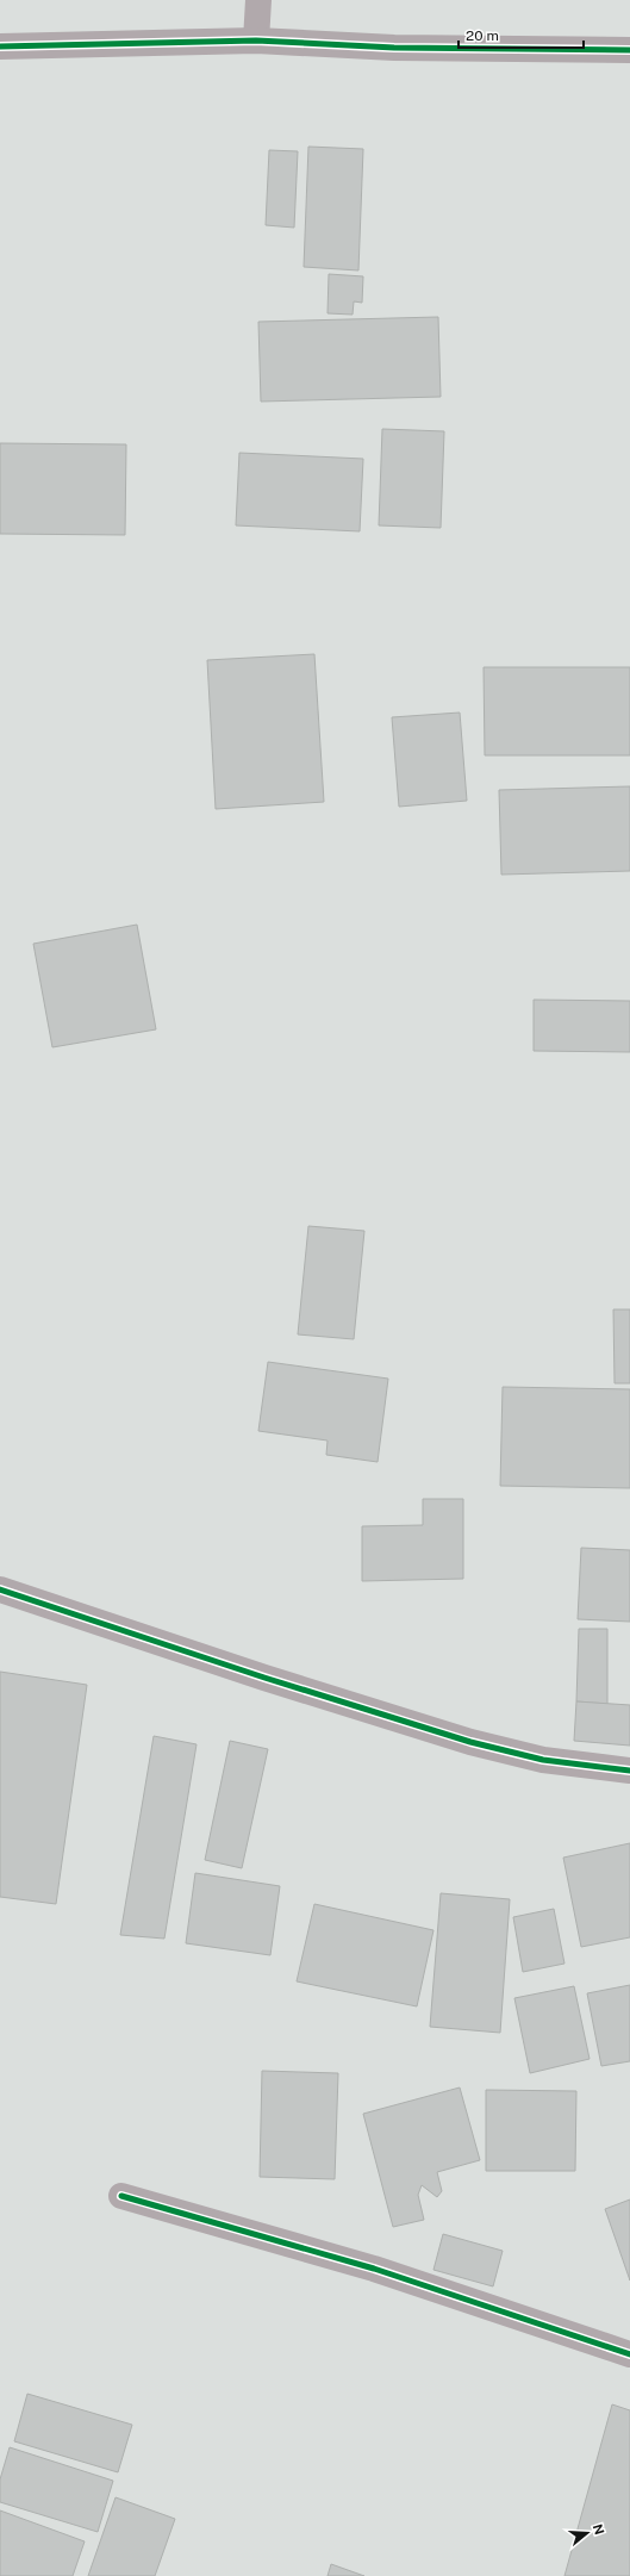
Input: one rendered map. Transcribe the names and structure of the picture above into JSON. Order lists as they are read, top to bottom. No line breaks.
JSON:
{"scale_bar":"20 m","north":"right"}
